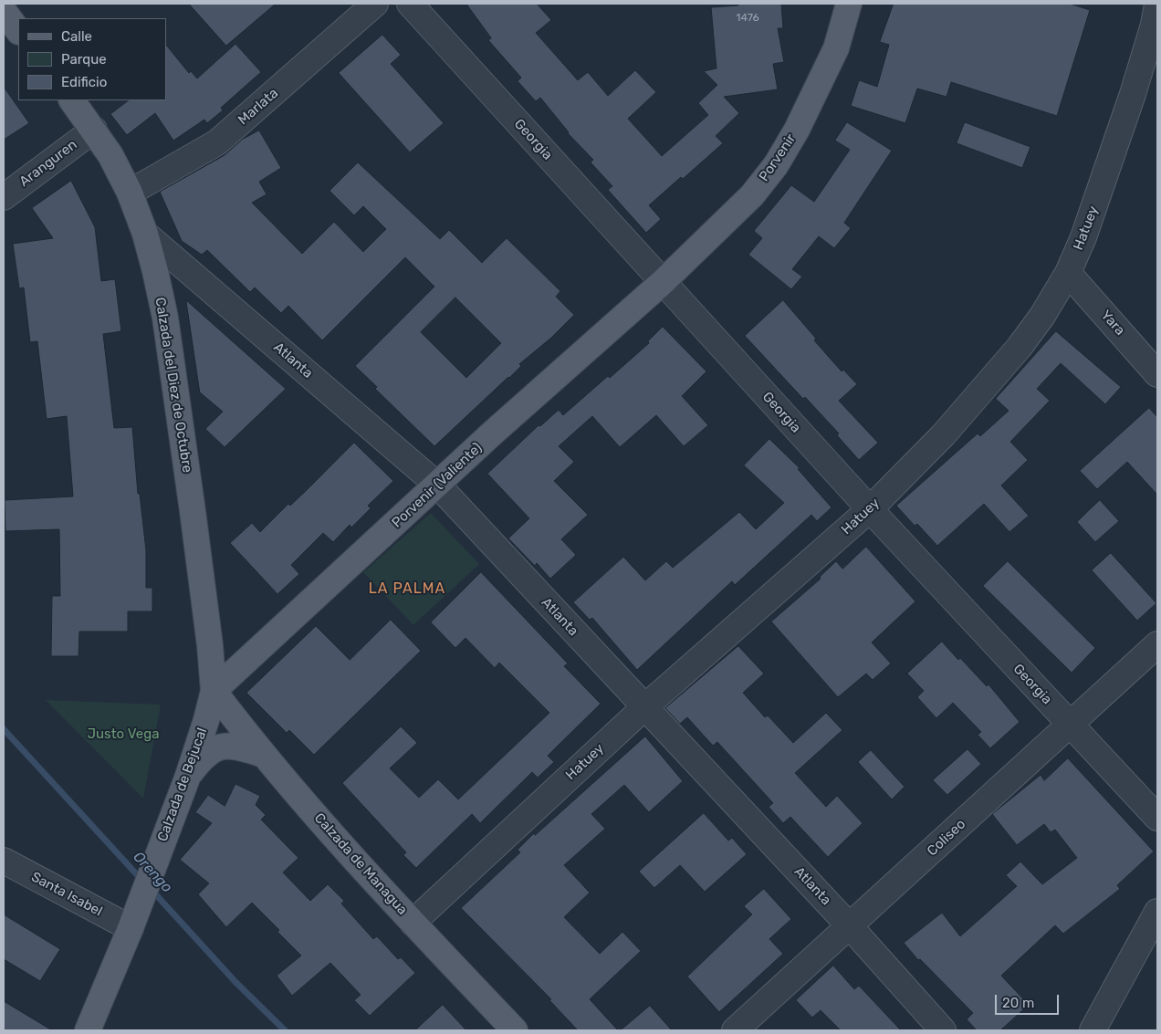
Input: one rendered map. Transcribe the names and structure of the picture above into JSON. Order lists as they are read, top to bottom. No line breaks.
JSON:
{"streets":{"main road":["Porvenir","Calzada del Diez de Octubre","Porvenir (Valiente)","Calzada de Bejucal","Calzada de Managua"],"street":["Marlata","Georgia","Aranguren","Hatuey","Yara","Atlanta","Coliseo","Santa Isabel"]},"crossings":[["Marlata","Calzada del Diez de Octubre"],["Georgia","Porvenir"],["Georgia","Hatuey"],["Georgia","Porvenir (Valiente)"],["Georgia","Coliseo"],["Porvenir","Porvenir (Valiente)"],["Aranguren","Calzada del Diez de Octubre"],["Hatuey","Yara"],["Hatuey","Atlanta"],["Hatuey","Calzada de Managua"],["Atlanta","Calzada del Diez de Octubre"],["Atlanta","Porvenir (Valiente)"],["Atlanta","Coliseo"],["Calzada del Diez de Octubre","Porvenir (Valiente)"],["Calzada del Diez de Octubre","Calzada de Bejucal"],["Calzada del Diez de Octubre","Calzada de Managua"],["Porvenir (Valiente)","Calzada de Bejucal"],["Porvenir (Valiente)","Calzada de Managua"],["Calzada de Bejucal","Calzada de Managua"],["Calzada de Bejucal","Santa Isabel"]],"districts":["LA PALMA"],"water":["Orengo"],"parks":["Justo Vega"],"house_numbers":["1476"],"legend":["Calle","Parque","Edificio"],"scale_bar":"20 m"}
